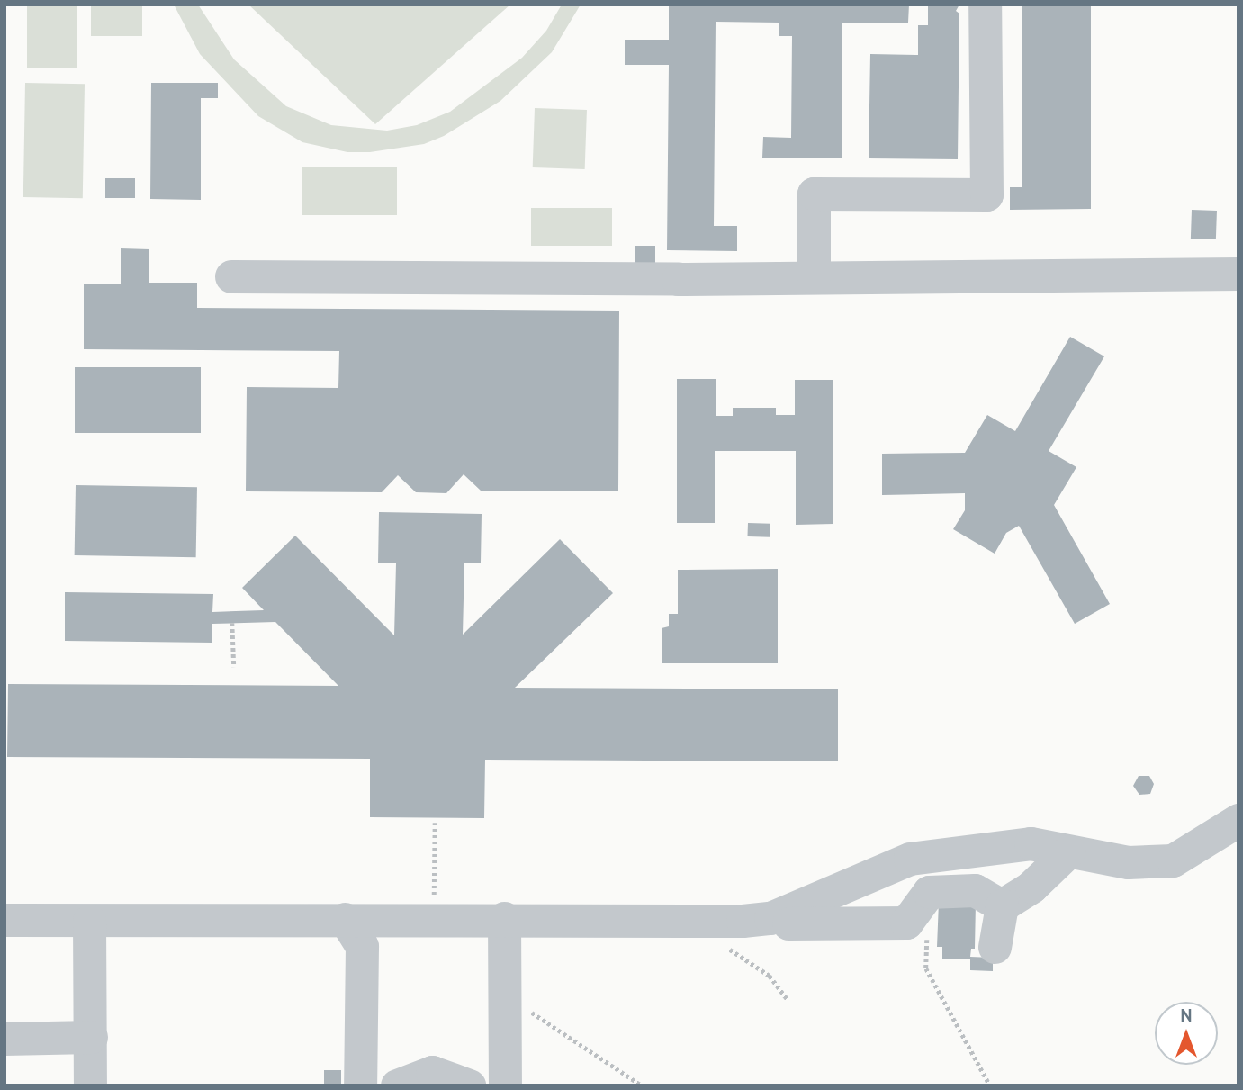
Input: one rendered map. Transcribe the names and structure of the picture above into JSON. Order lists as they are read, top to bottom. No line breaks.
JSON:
{"north":"top"}
